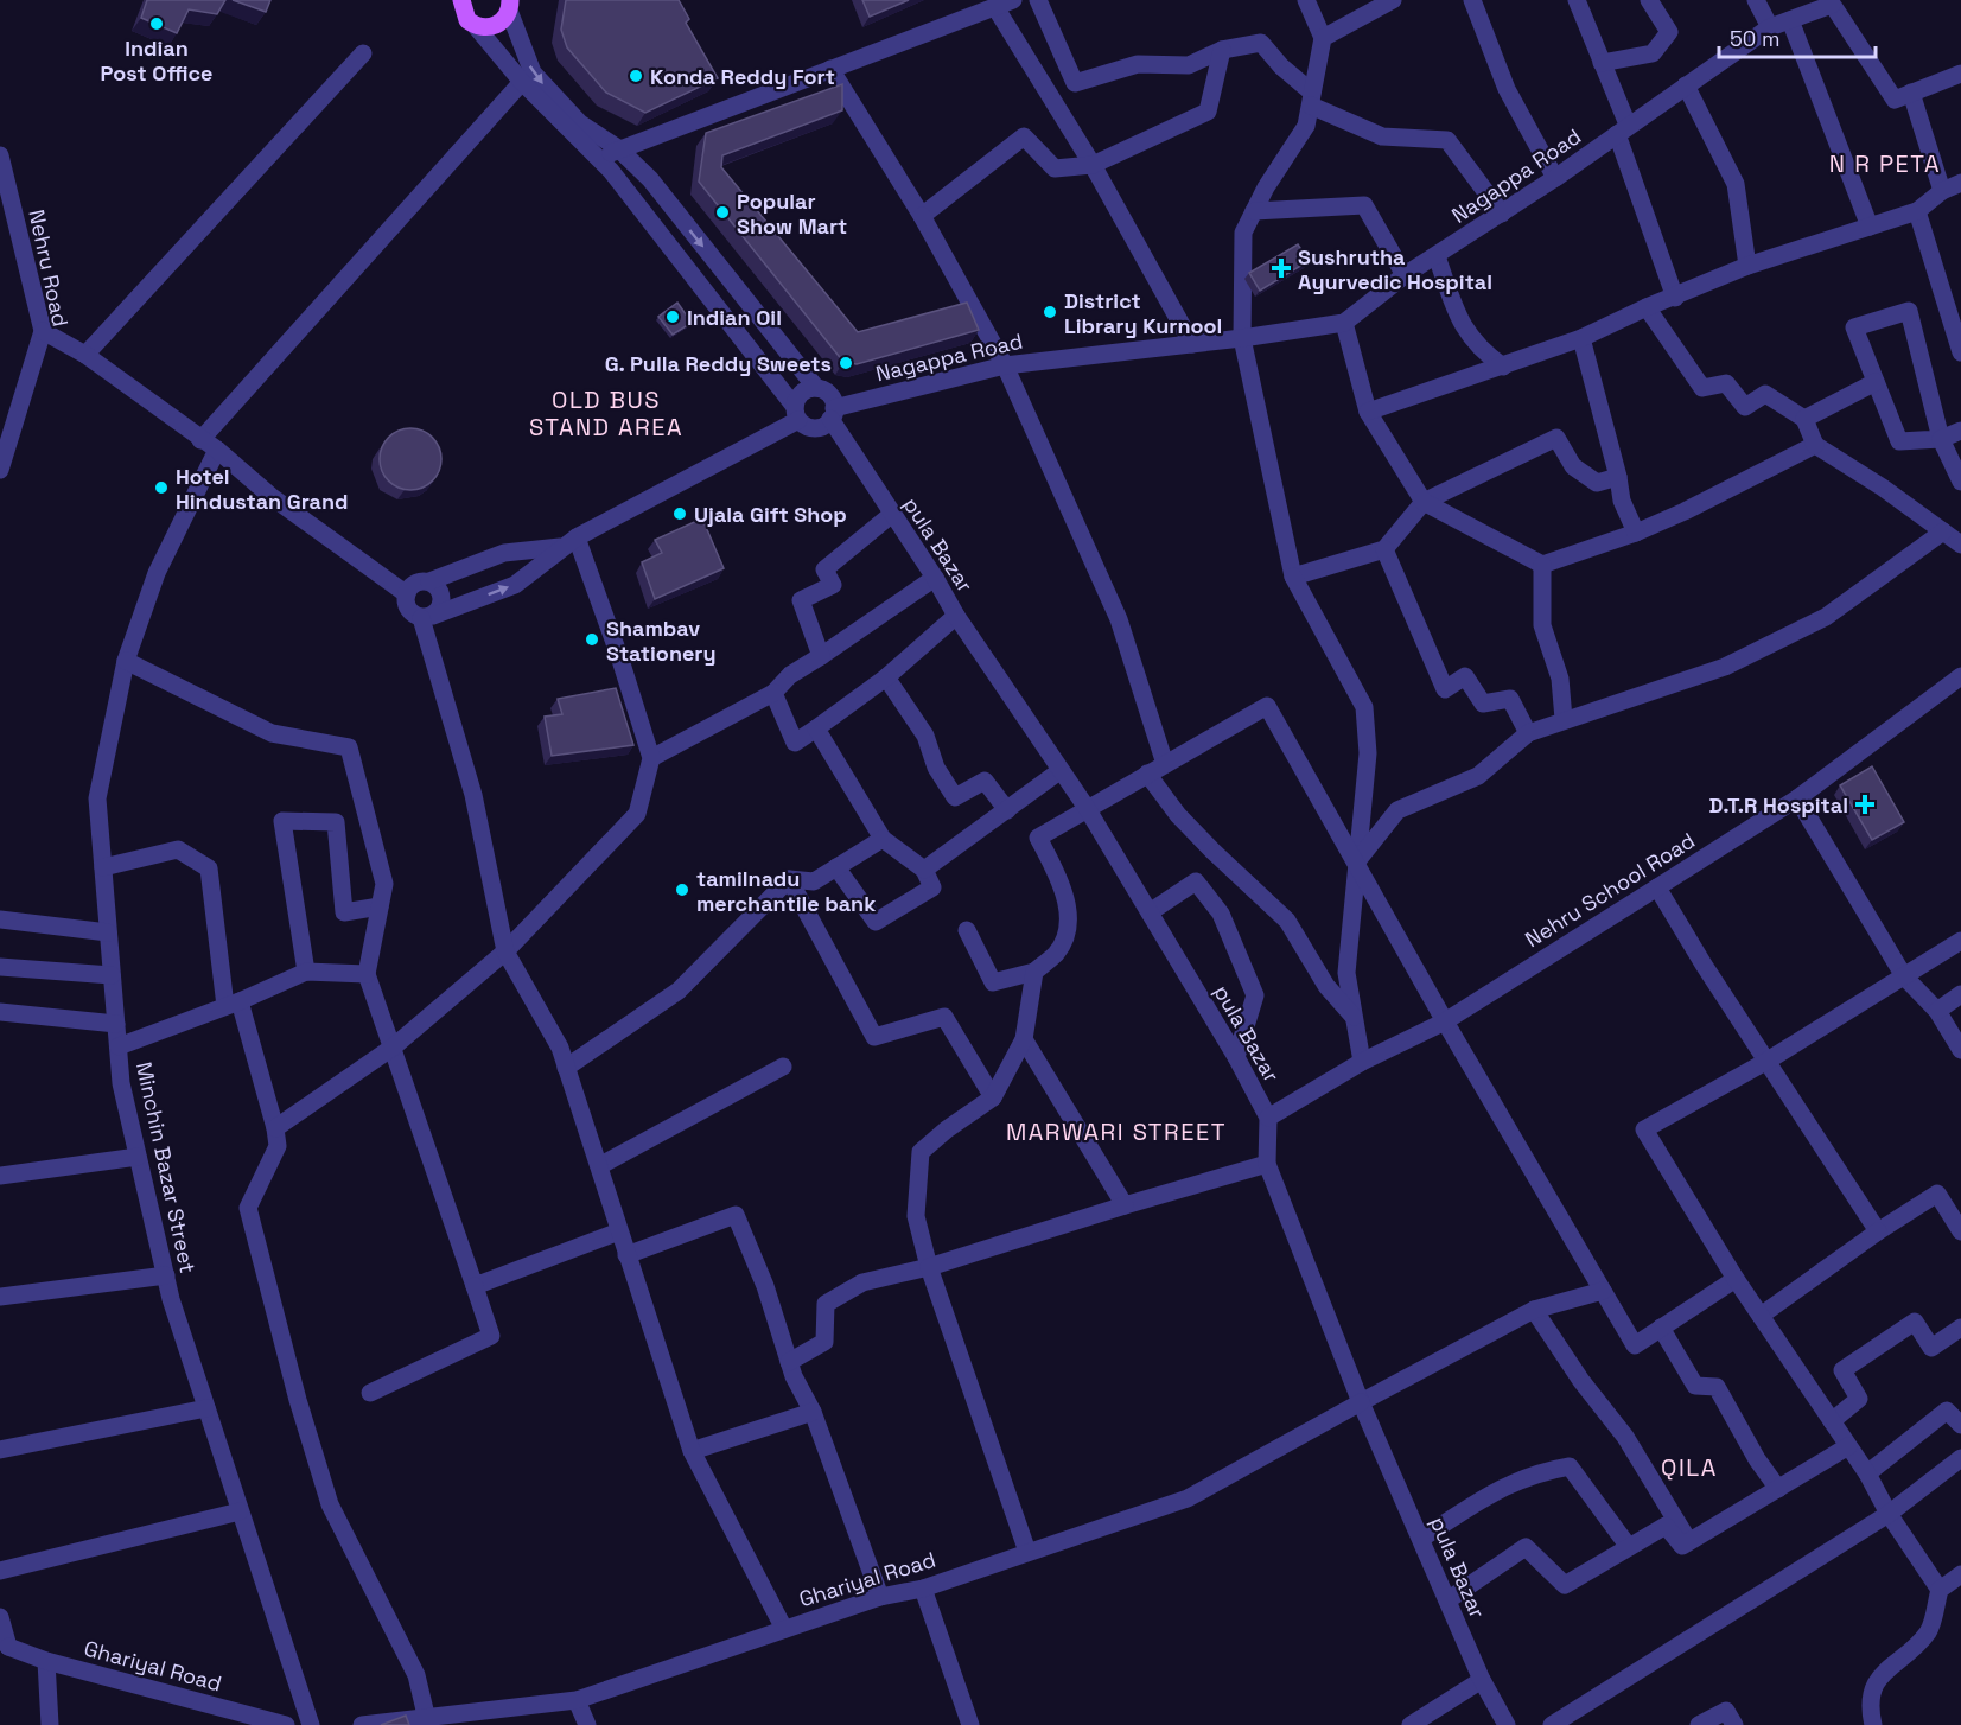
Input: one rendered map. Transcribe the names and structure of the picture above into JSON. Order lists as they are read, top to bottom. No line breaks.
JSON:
{"streets":{"street":["Nagappa Road","Nehru Road","pula Bazar","Nehru School Road","Minchin Bazar Street","Ghariyal Road"]},"crossings":[["Nagappa Road","pula Bazar"],["pula Bazar","Nehru School Road"],["pula Bazar","Ghariyal Road"]],"districts":["N R PETA","OLD BUS STAND AREA","MARWARI STREET","QILA"],"places":{"other":["Indian Post Office","Konda Reddy Fort","Popular Show Mart","District Library Kurnool","Indian Oil","G. Pulla Reddy Sweets","Hotel Hindustan Grand","Ujala Gift Shop","Shambav Stationery","tamilnadu merchantile bank"],"health":["Sushrutha Ayurvedic Hospital","D.T.R Hospital"]},"scale_bar":"50 m"}
